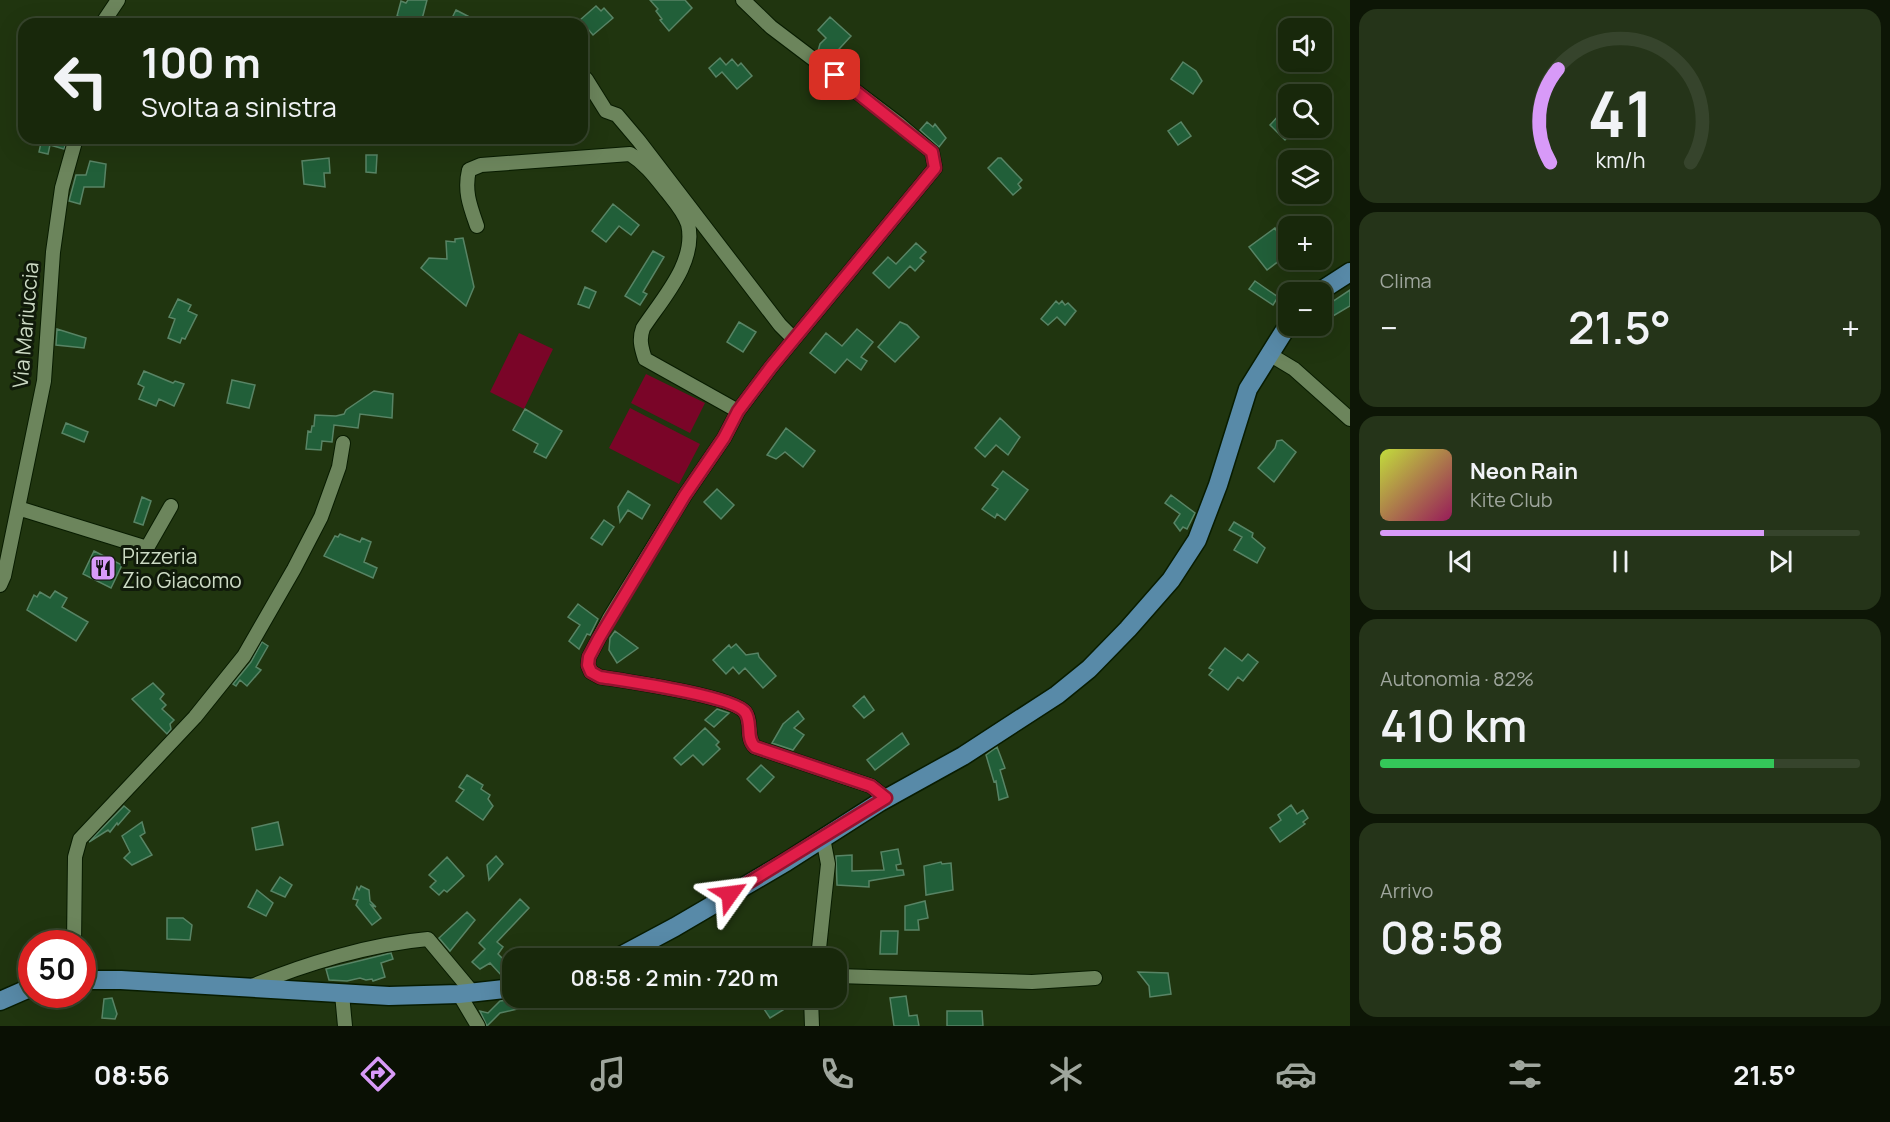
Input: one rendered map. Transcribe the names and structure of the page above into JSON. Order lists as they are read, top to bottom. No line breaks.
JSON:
{"streets":{"street":["Via Mariuccia"]},"places":{"restaurant":["Pizzeria Zio Giacomo"]},"page":{"map_buttons":["+","−"],"turn":["100 m","Svolta a sinistra"],"tile":["Clima",["Autonomia · 82%","410 km"],["Arrivo","08:58"]],"heat":["−","21.5°","+"],"song":["Neon Rain","Kite Club"],"limit":"50","trip":"08:58 · 2 min · 720 m","tabs":["08:56","21.5°"],"gauge":["41","km/h"]}}
